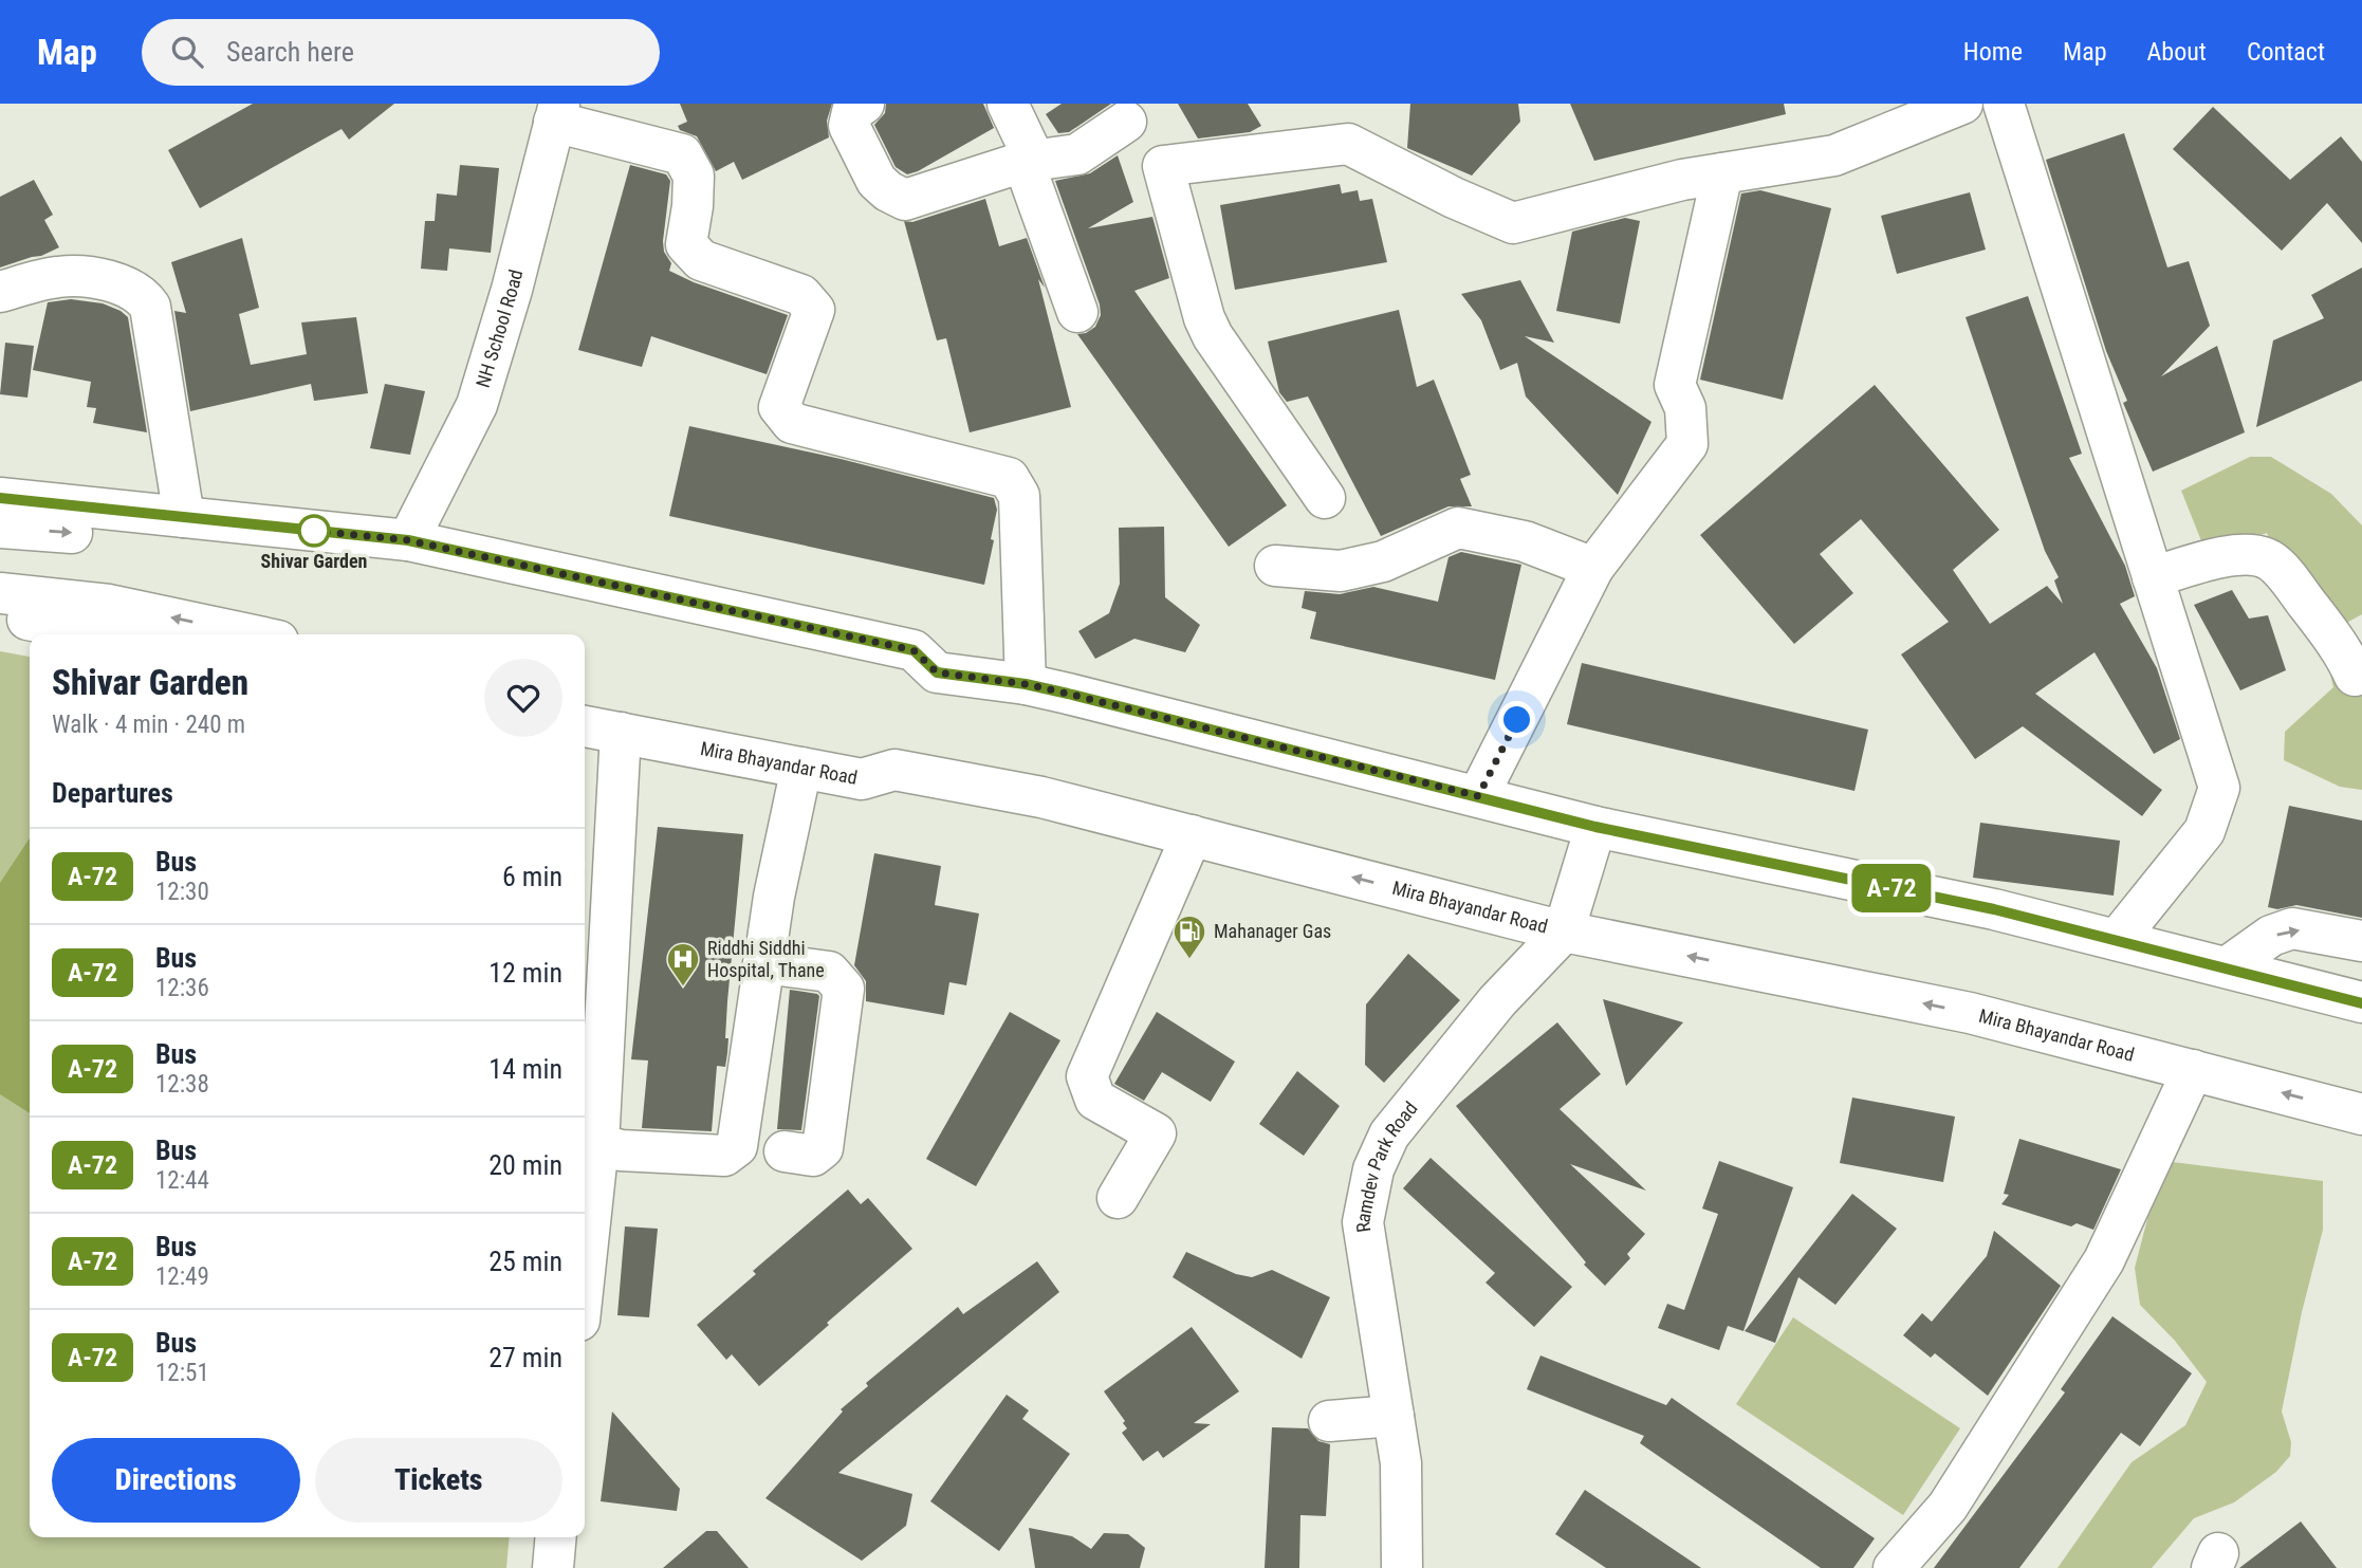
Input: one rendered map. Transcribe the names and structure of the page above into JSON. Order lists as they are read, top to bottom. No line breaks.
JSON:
{"streets":{"street":["NH School Road","Mira Bhayandar Road","Ramdev Park Road"]},"crossings":[["Mira Bhayandar Road","Ramdev Park Road"]],"places":{"other":["Shivar Garden"],"fuel station":["Mahanager Gas"],"hospital":["Riddhi Siddhi Hospital, Thane"]},"lines":["bus line A-72"],"page":{"header":"Map","search":"Search here","nav":["Home","Map","About","Contact"],"on_map":"A-72","heading":[["Shivar Garden","Walk · 4 min · 240 m"],"Departures"],"list":[{"mark":"A-72","name":"Bus","note":"12:30","value":"6 min"},{"mark":"A-72","name":"Bus","note":"12:36","value":"12 min"},{"mark":"A-72","name":"Bus","note":"12:38","value":"14 min"},{"mark":"A-72","name":"Bus","note":"12:44","value":"20 min"},{"mark":"A-72","name":"Bus","note":"12:49","value":"25 min"},{"mark":"A-72","name":"Bus","note":"12:51","value":"27 min"}],"buttons":["Directions","Tickets"]}}
